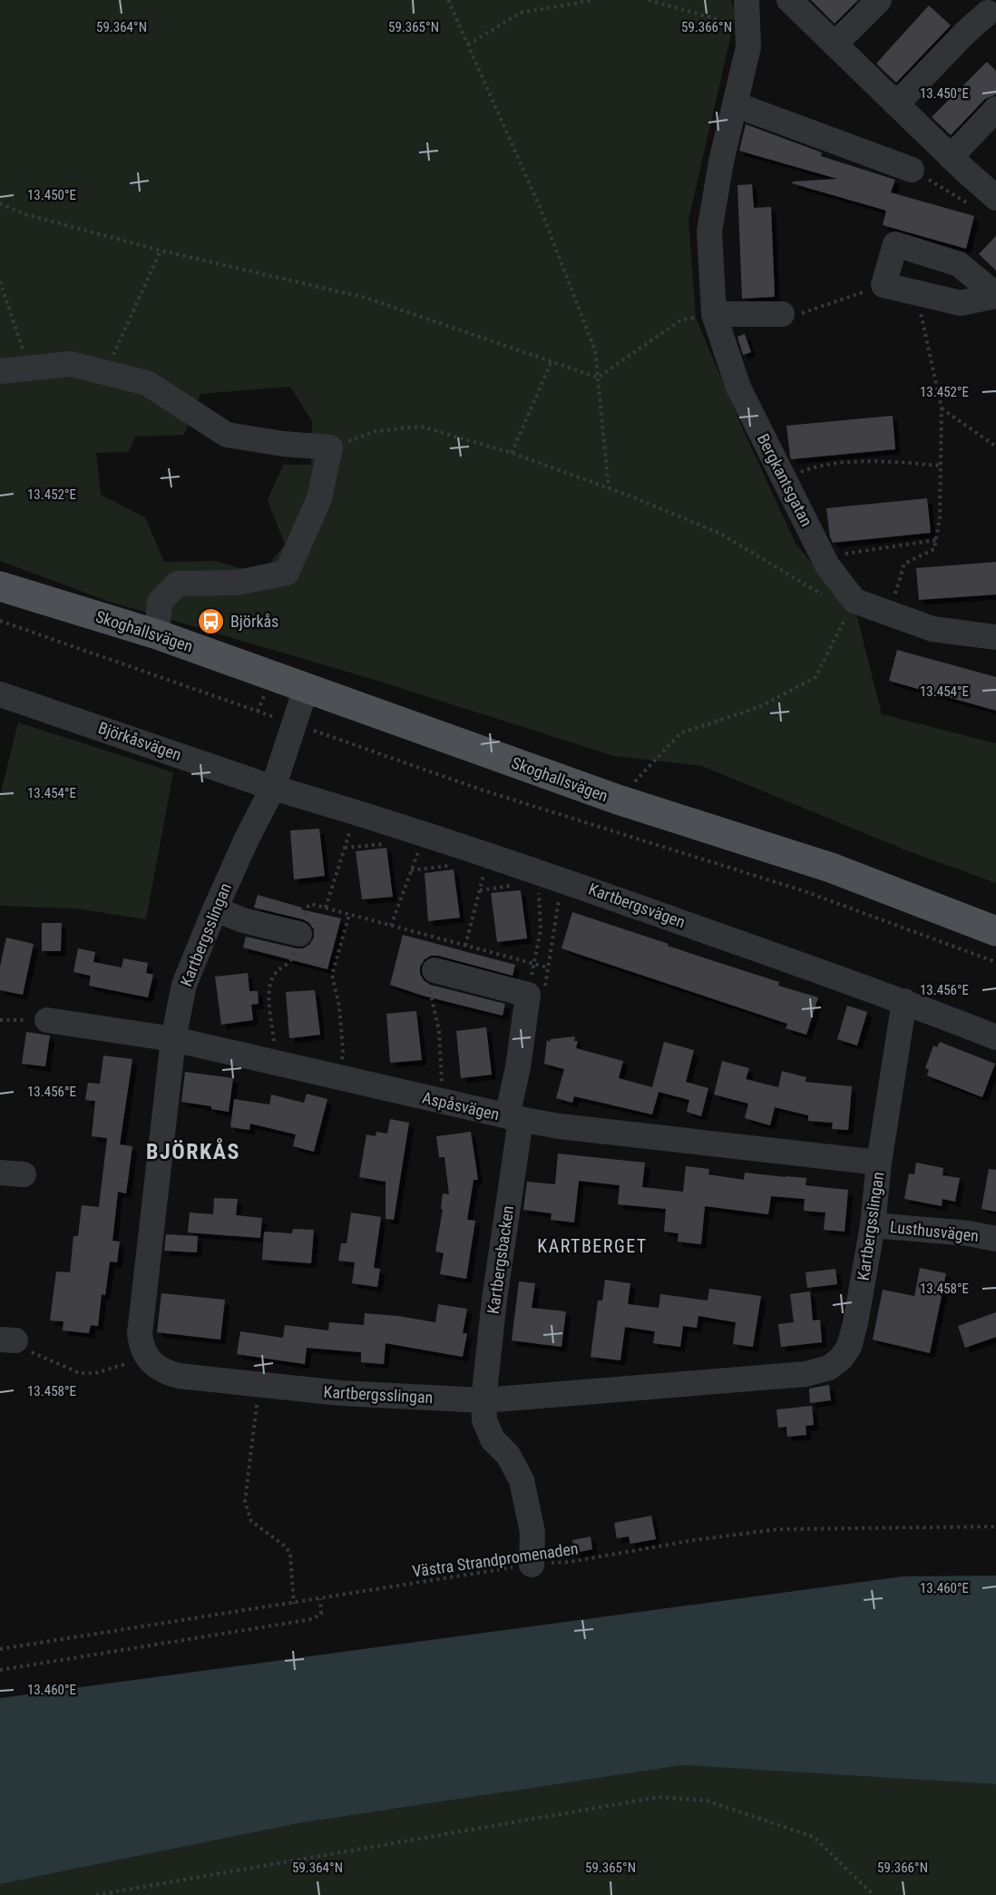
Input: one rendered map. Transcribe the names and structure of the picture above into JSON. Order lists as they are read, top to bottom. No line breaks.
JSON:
{"streets":{"main road":["Skoghallsvägen"],"street":["Bergkantsgatan","Björkåsvägen","Kartbergsvägen","Kartbergsslingan","Aspåsvägen","Lusthusvägen","Kartbergsbacken"],"path":["Västra Strandpromenaden"]},"crossings":[["Björkåsvägen","Kartbergsvägen"],["Björkåsvägen","Kartbergsslingan"],["Kartbergsvägen","Kartbergsslingan"],["Kartbergsslingan","Aspåsvägen"],["Kartbergsslingan","Lusthusvägen"],["Kartbergsslingan","Kartbergsbacken"],["Aspåsvägen","Kartbergsbacken"],["Kartbergsbacken","Västra Strandpromenaden"]],"districts":["BJÖRKÅS","KARTBERGET"],"places":{"bus stop":["Björkås"]},"coordinates":["59.364°N","59.365°N","59.366°N","13.450°E","13.452°E","13.454°E","13.456°E","13.458°E","13.460°E"]}
